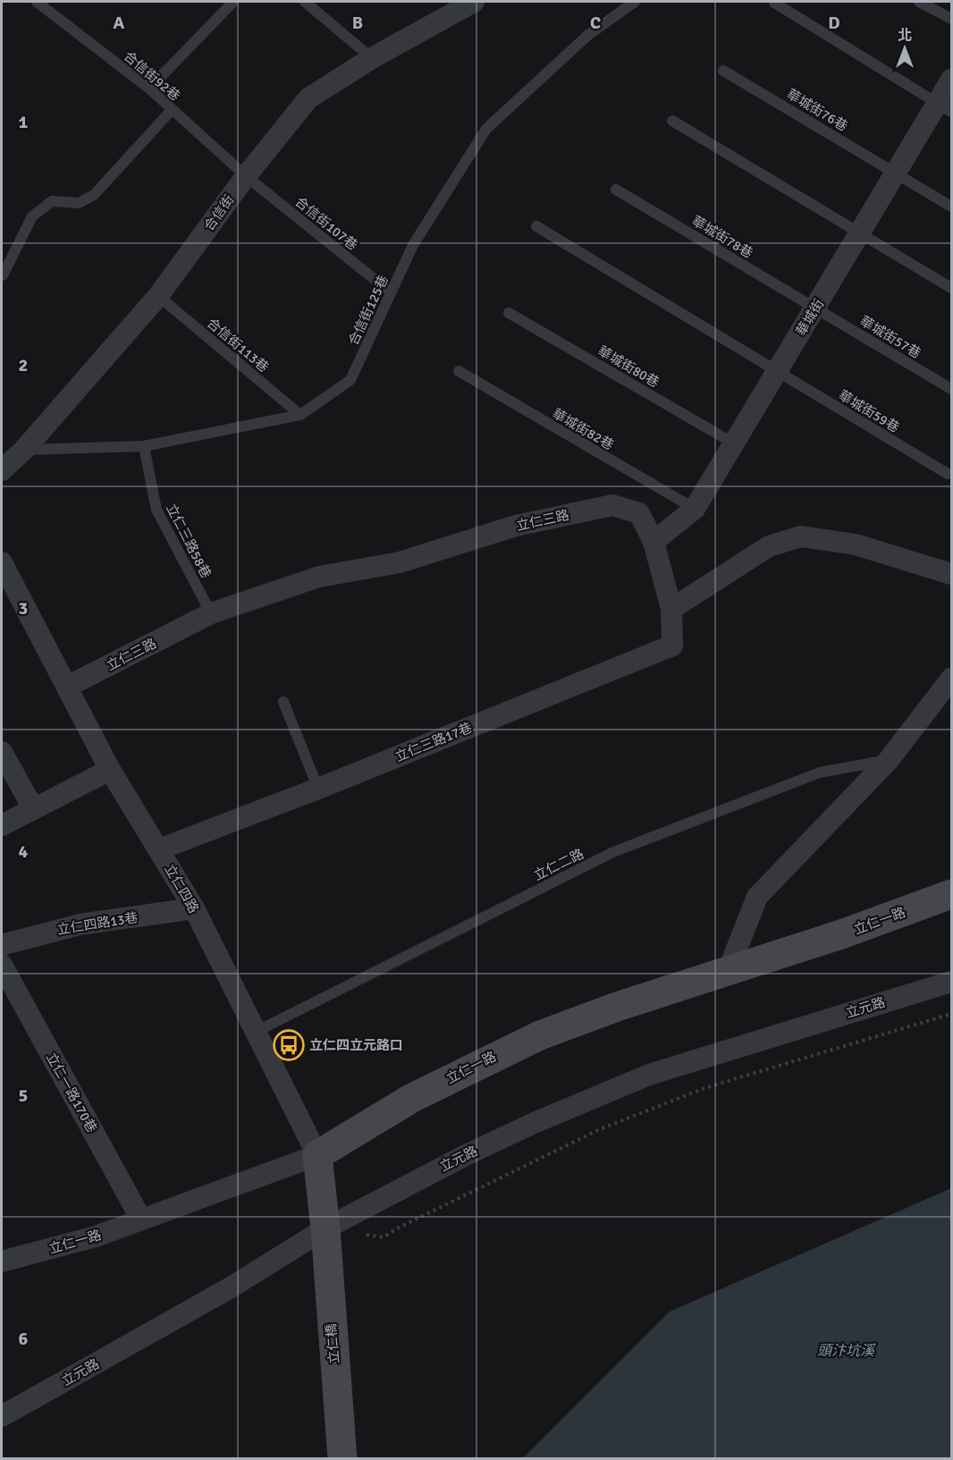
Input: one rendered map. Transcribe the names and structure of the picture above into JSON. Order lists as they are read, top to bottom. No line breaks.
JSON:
{"streets":{"street":["合信街","華城街","立仁三路","立仁三路17巷","立仁四路","立仁一路","立仁四路13巷","立元路","立仁一路170巷","立仁橋"],"lane":["合信街92巷","華城街76巷","合信街107巷","華城街78巷","合信街125巷","華城街57巷","合信街113巷","華城街80巷","華城街59巷","華城街82巷","立仁三路58巷","立仁二路"]},"crossings":[["合信街92巷","合信街"],["合信街92巷","合信街107巷"],["華城街76巷","華城街"],["合信街","合信街107巷"],["合信街","合信街125巷"],["合信街","合信街113巷"],["合信街107巷","合信街125巷"],["華城街78巷","華城街"],["華城街78巷","華城街57巷"],["合信街125巷","合信街113巷"],["合信街125巷","立仁三路58巷"],["華城街","華城街57巷"],["華城街","華城街80巷"],["華城街","華城街59巷"],["華城街","華城街82巷"],["華城街","立仁三路"],["立仁三路","立仁三路58巷"],["立仁三路","立仁三路17巷"],["立仁三路","立仁四路"],["立仁三路17巷","立仁四路"],["立仁二路","立仁四路"],["立仁四路","立仁一路"],["立仁四路","立仁四路13巷"],["立仁四路","立元路"],["立仁四路","立仁橋"],["立仁一路","立仁一路170巷"],["立元路","立仁橋"]],"water":["頭汴坑溪"],"places":{"bus stop":["立仁四立元路口"]},"north":"top","grid":{"columns":["A","B","C","D"],"rows":["1","2","3","4","5","6"]}}
